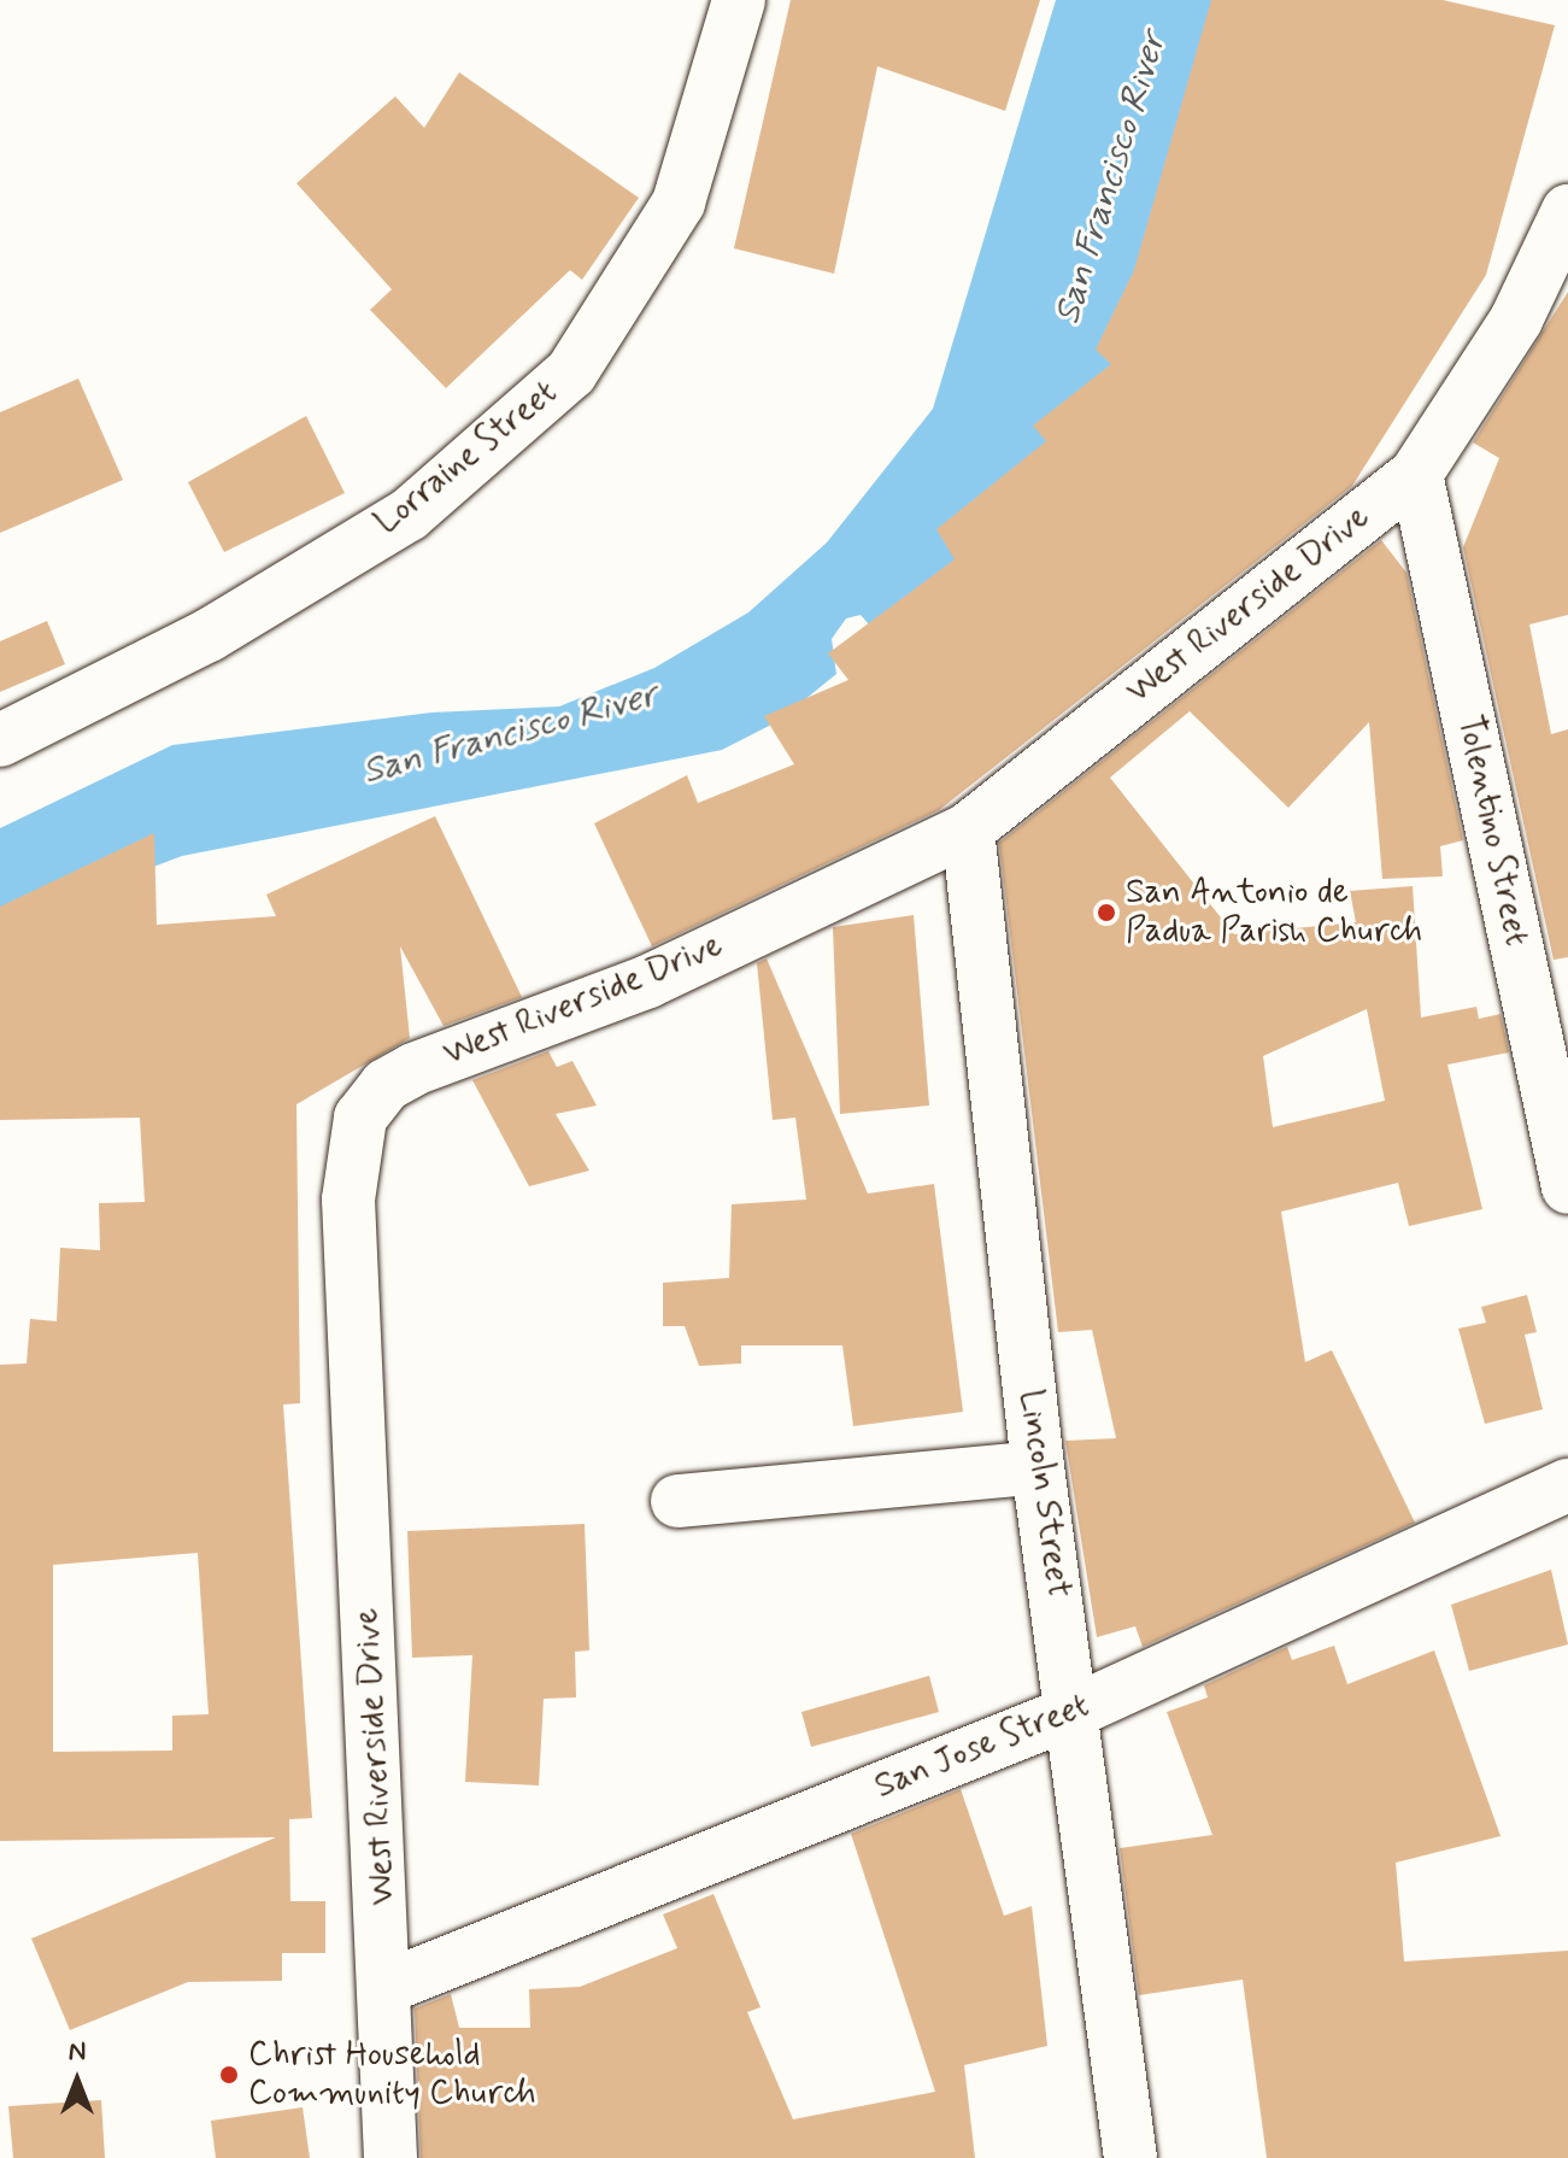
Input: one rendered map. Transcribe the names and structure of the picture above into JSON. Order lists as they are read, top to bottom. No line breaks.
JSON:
{"streets":{"street":["Lorraine Street","West Riverside Drive","Tolentino Street","Lincoln Street","San Jose Street"]},"crossings":[["West Riverside Drive","Tolentino Street"],["West Riverside Drive","Lincoln Street"],["West Riverside Drive","San Jose Street"],["Lincoln Street","San Jose Street"]],"water":["San Francisco River"],"places":["San Antonio de Padua Parish Church","Christ Household Community Church"],"north":"top"}
